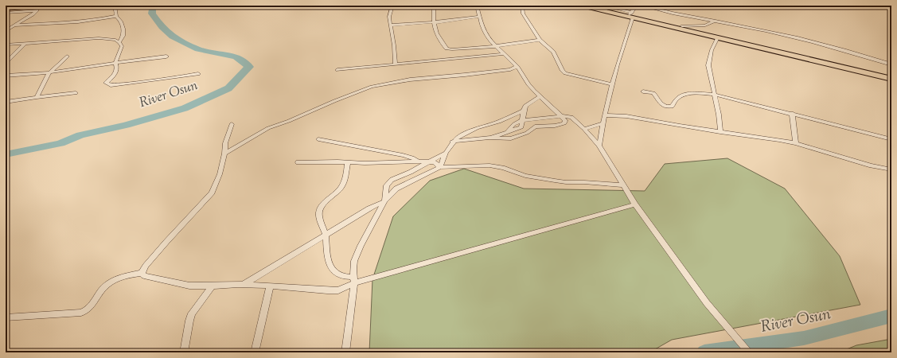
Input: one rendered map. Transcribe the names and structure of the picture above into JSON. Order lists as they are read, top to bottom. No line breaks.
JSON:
{"water":["River Osun"]}
